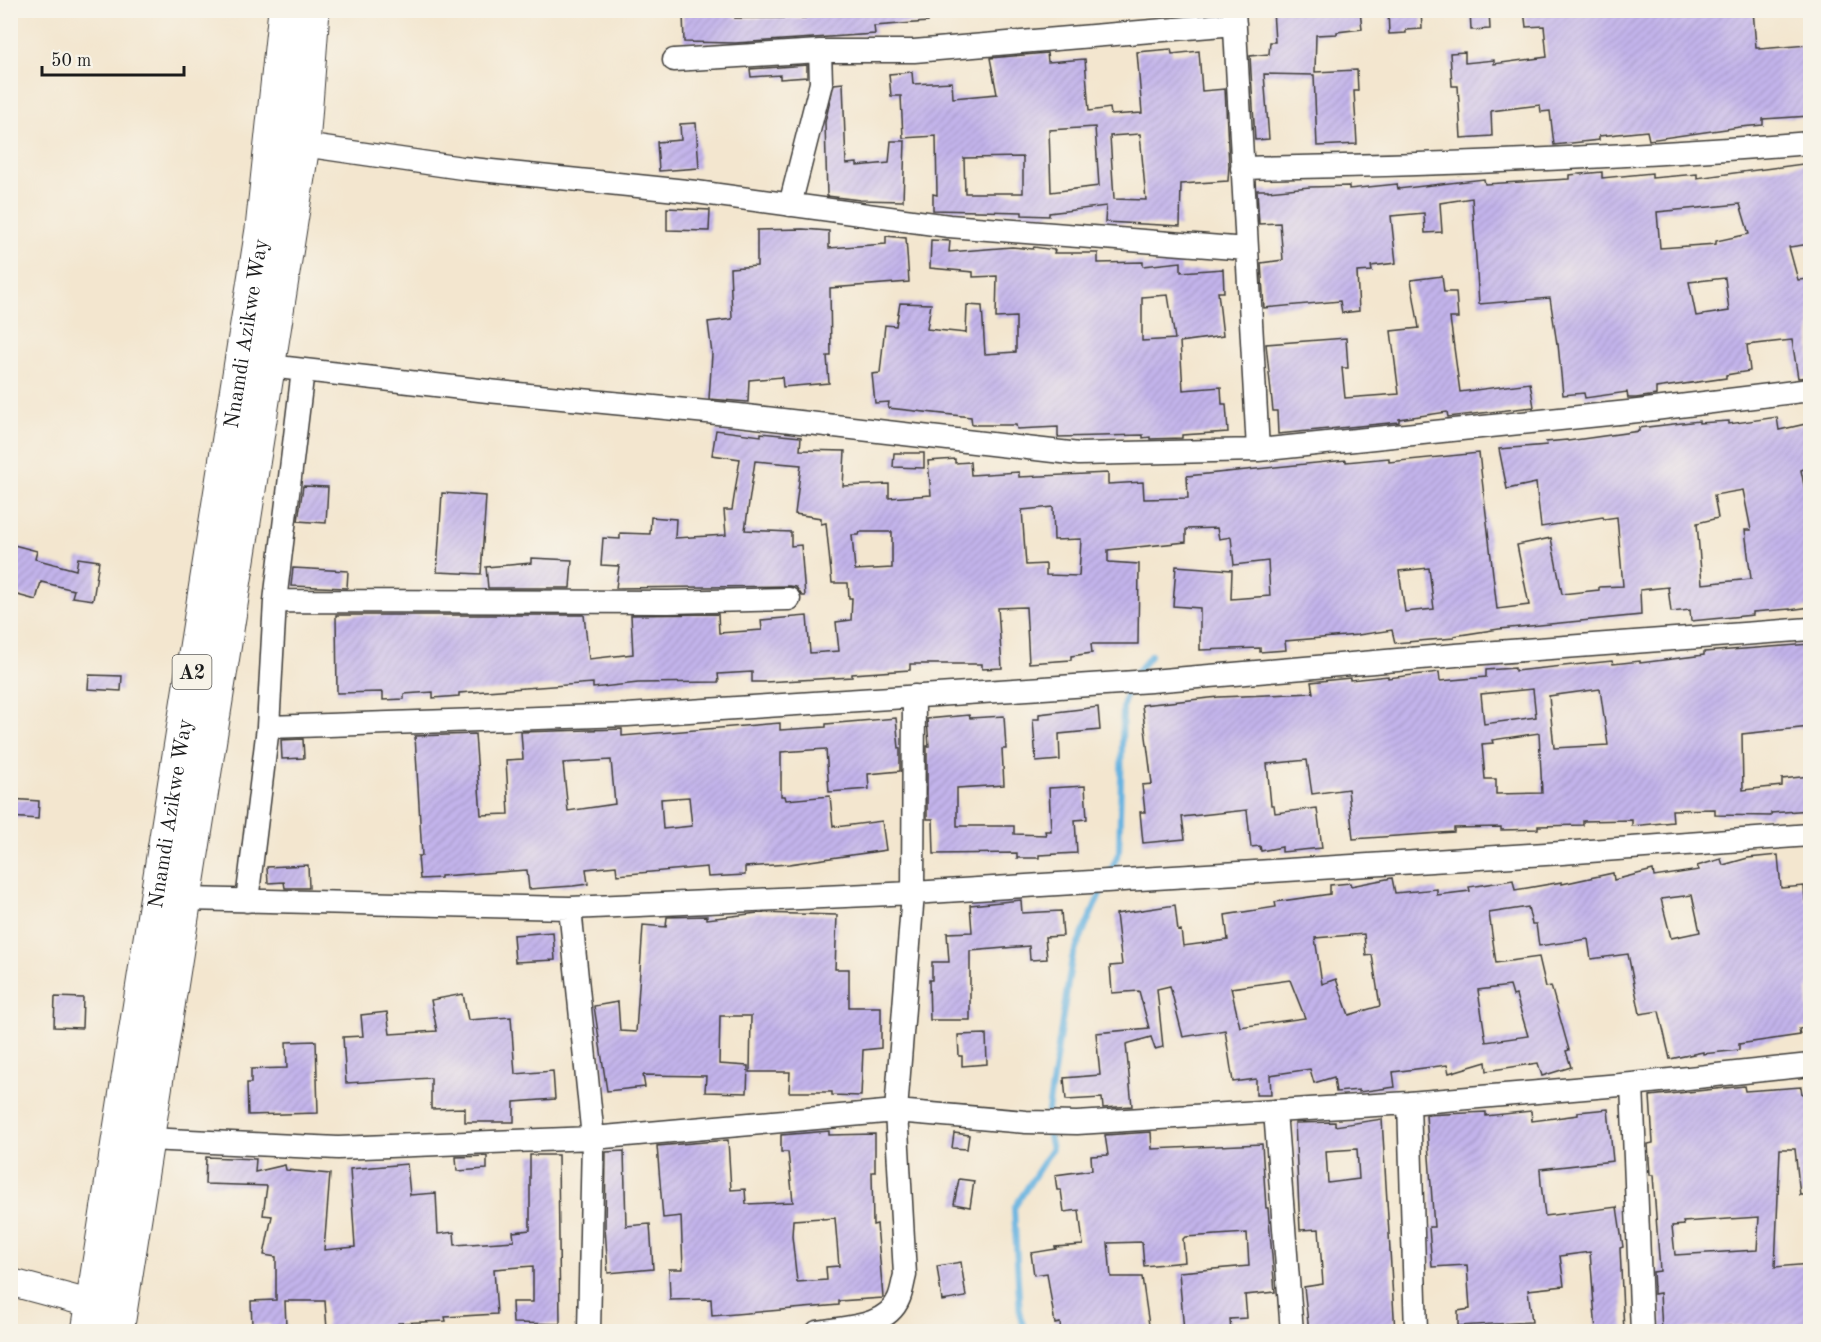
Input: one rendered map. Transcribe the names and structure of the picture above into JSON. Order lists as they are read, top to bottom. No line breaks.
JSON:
{"streets":{"highway":["Nnamdi Azikwe Way","A2"]},"scale_bar":"50 m"}
